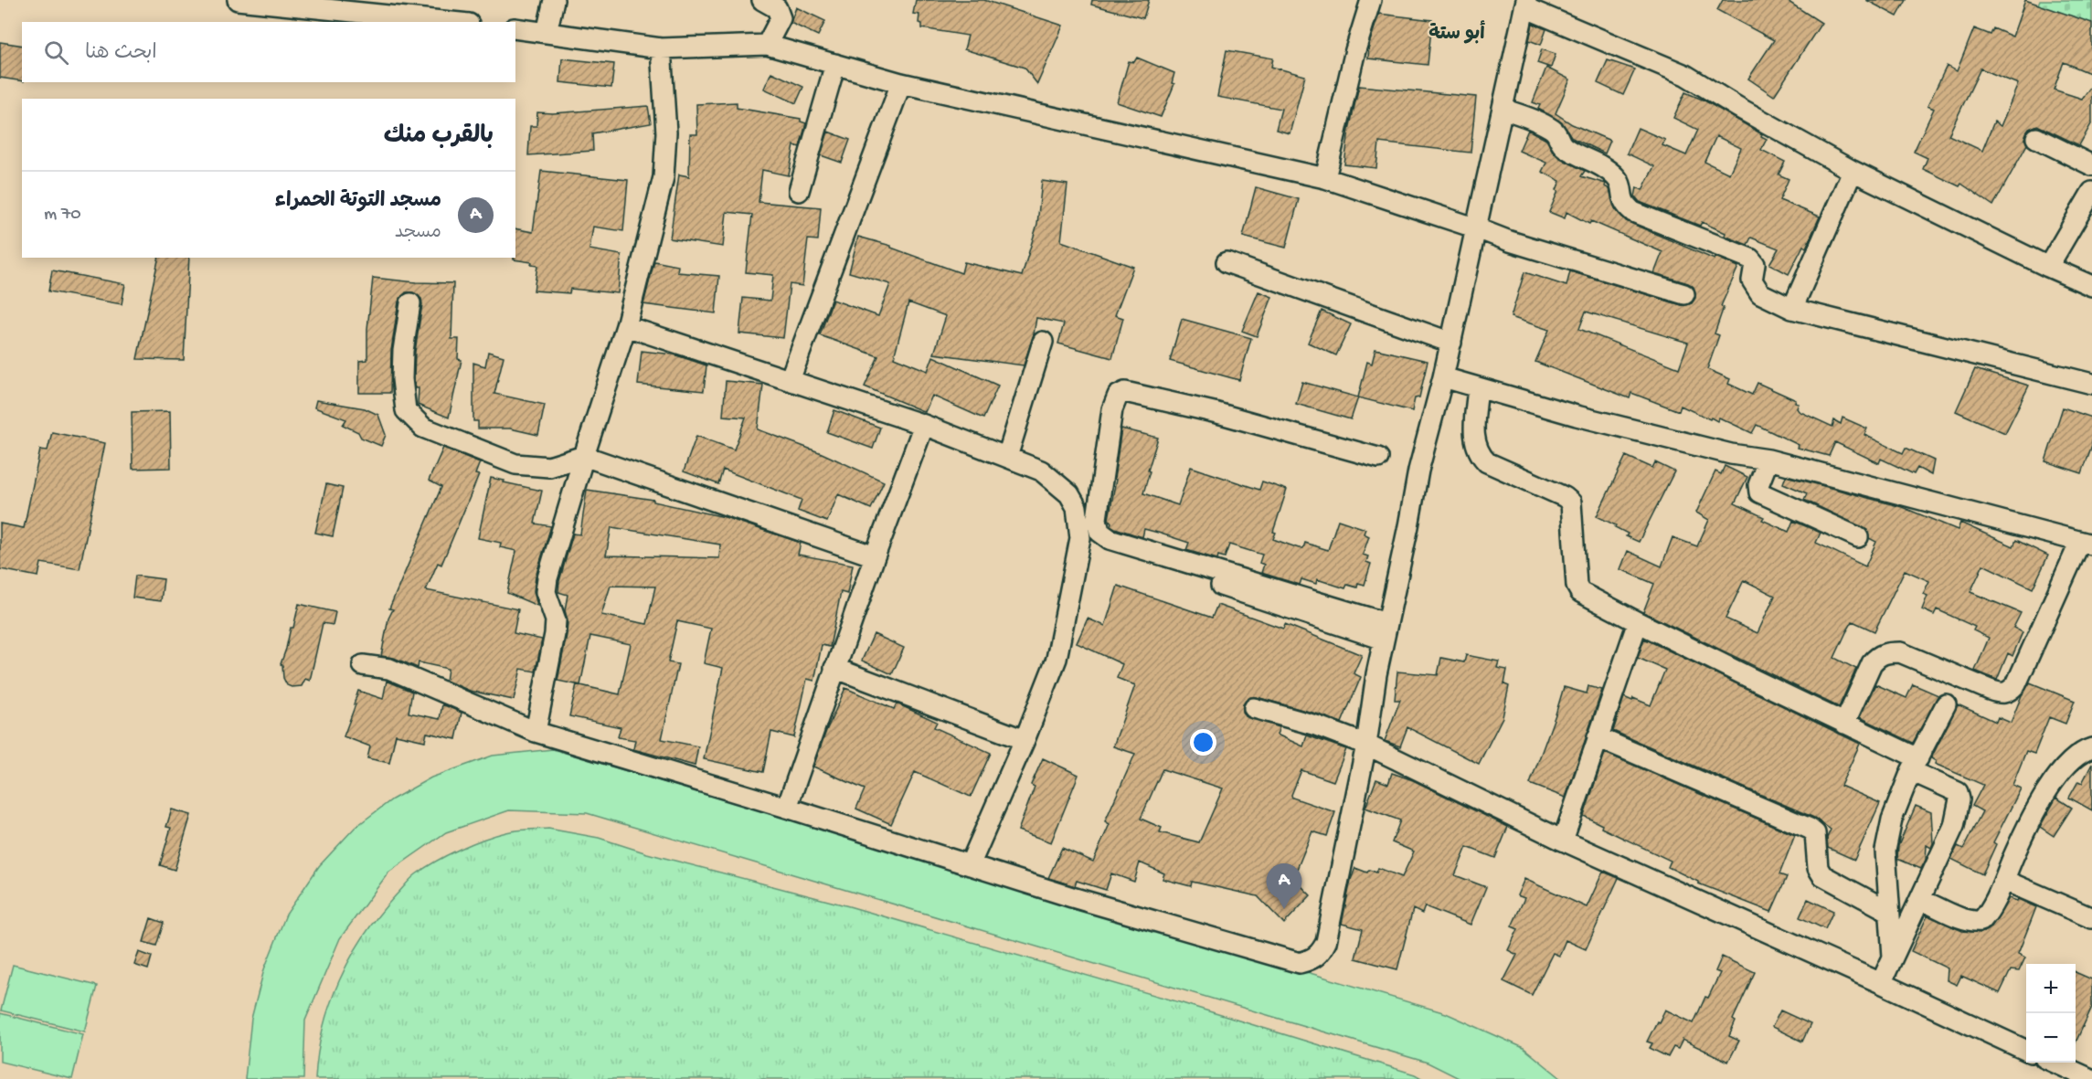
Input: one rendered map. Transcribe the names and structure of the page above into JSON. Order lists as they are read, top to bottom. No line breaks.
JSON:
{"districts":["أبو ستة"],"page":{"search":"ابحث هنا","heading":"بالقرب منك","list":[{"mark":"A","name":"مسجد التوتة الحمراء","note":"مسجد","value":"70 m"}],"pins":"A","map_buttons":["+","−"]}}
